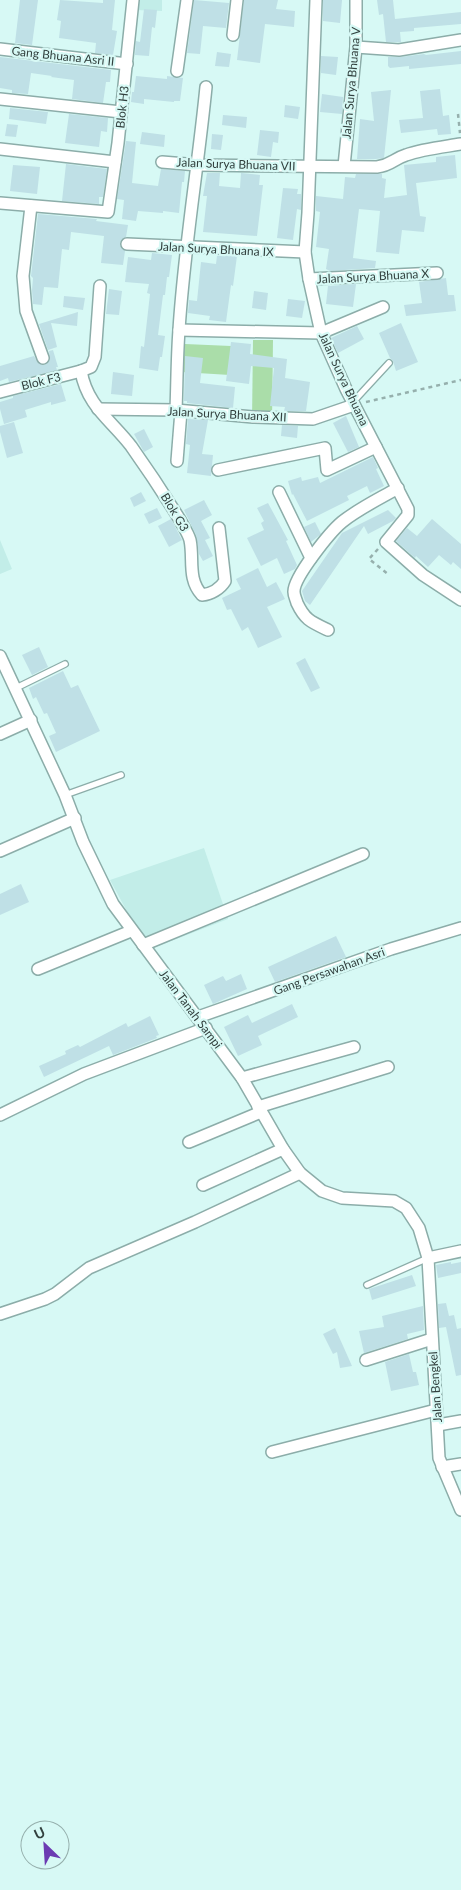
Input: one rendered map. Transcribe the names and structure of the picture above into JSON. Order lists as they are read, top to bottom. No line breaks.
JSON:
{"streets":{"street":["Gang Bhuana Asri II","Jalan Surya Bhuana V","Blok H3","Jalan Surya Bhuana VII","Jalan Surya Bhuana IX","Jalan Surya Bhuana X","Jalan Surya Bhuana","Blok F3","Jalan Surya Bhuana XII","Blok G3","Gang Persawahan Asri","Jalan Tanah Sampi","Jalan Bengkel"]},"crossings":[["Gang Bhuana Asri II","Blok H3"],["Jalan Surya Bhuana V","Jalan Surya Bhuana VII"],["Jalan Surya Bhuana VII","Jalan Surya Bhuana"],["Jalan Surya Bhuana IX","Jalan Surya Bhuana"],["Jalan Surya Bhuana X","Jalan Surya Bhuana"],["Jalan Surya Bhuana","Jalan Surya Bhuana XII"],["Blok F3","Blok G3"],["Jalan Surya Bhuana XII","Blok G3"],["Gang Persawahan Asri","Jalan Tanah Sampi"],["Jalan Tanah Sampi","Jalan Bengkel"]],"north":"top left"}
